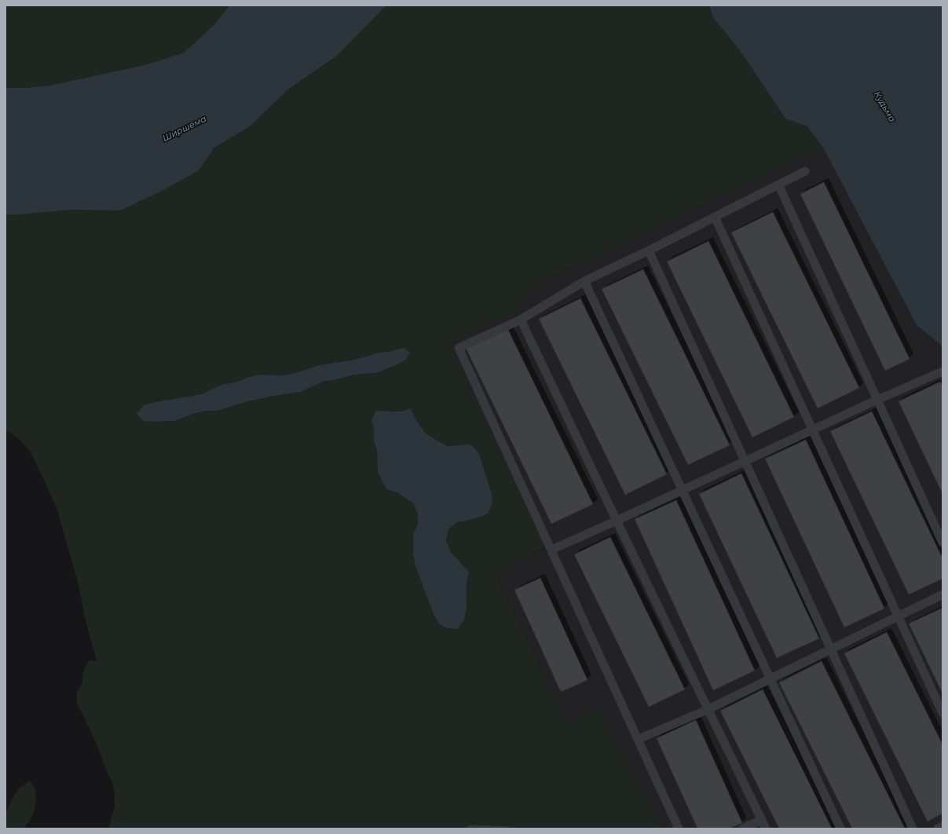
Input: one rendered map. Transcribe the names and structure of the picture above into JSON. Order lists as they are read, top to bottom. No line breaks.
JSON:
{"water":["Кудьма","Ширшема"]}
